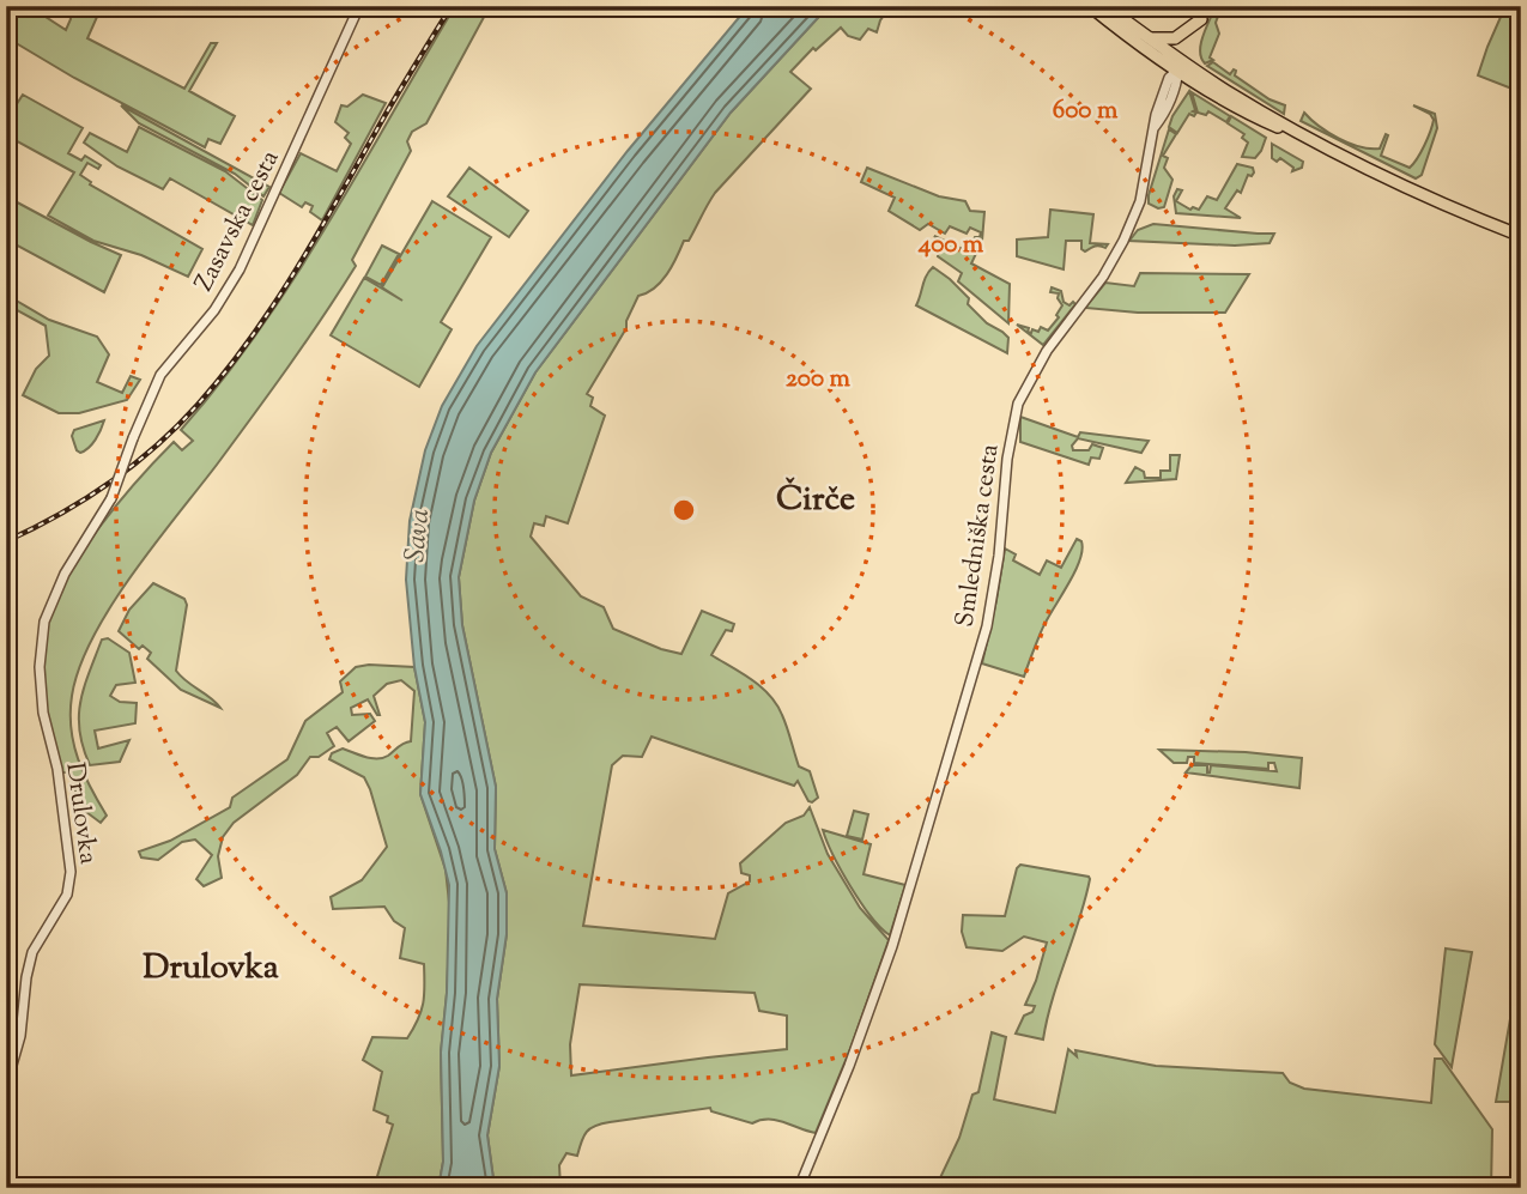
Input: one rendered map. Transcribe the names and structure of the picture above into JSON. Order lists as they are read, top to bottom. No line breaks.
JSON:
{"streets":{"street":["Zasavska cesta","Smledniška cesta","Drulovka"]},"crossings":[["Zasavska cesta","Drulovka"]],"districts":["Čirče","Drulovka"],"water":["Sava"],"rings":["600 m","400 m","200 m"]}
